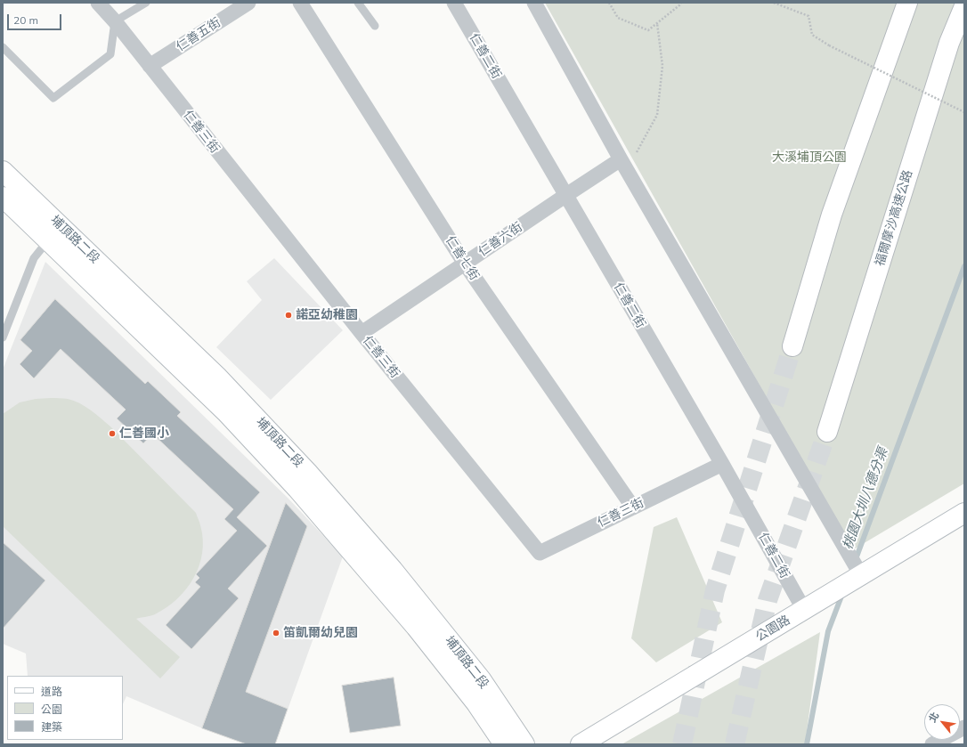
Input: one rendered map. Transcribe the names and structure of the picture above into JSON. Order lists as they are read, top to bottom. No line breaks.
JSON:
{"streets":{"main road":["福爾摩沙高速公路","埔頂路二段","公園路"],"street":["仁善五街","仁善二街","仁善三街","仁善六街","仁善七街"]},"crossings":[["仁善五街","仁善三街"],["仁善二街","仁善三街"],["仁善二街","仁善六街"],["仁善二街","公園路"],["仁善三街","仁善六街"],["仁善三街","仁善七街"],["仁善六街","仁善七街"]],"water":["桃園大圳八德分渠"],"parks":["大溪埔頂公園"],"places":["諾亞幼稚園","仁善國小","笛凱爾幼兒園"],"legend":["道路","公園","建築"],"scale_bar":"20 m","north":"top left"}
